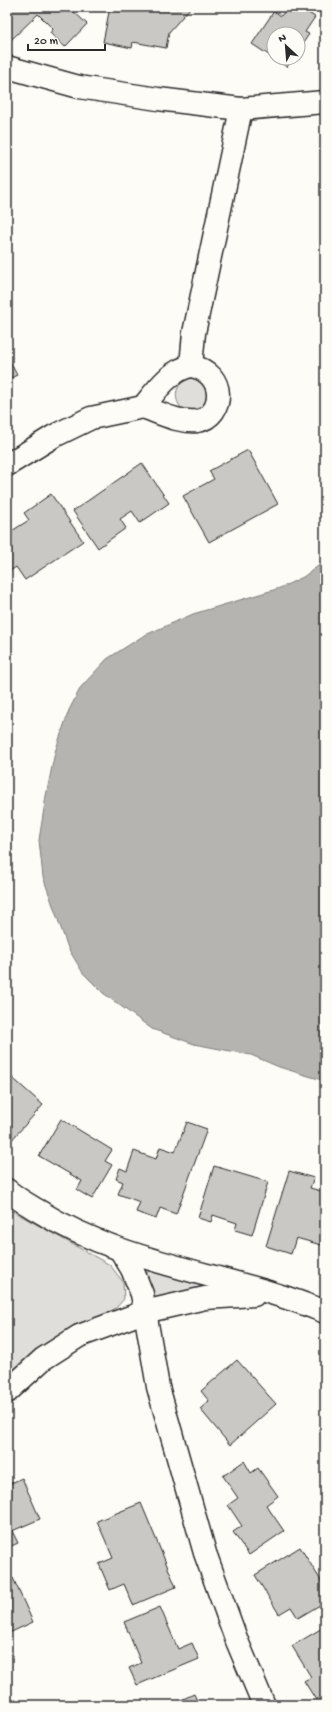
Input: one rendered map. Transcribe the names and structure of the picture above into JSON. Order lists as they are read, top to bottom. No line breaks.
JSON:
{"scale_bar":"20 m","north":"top left"}
